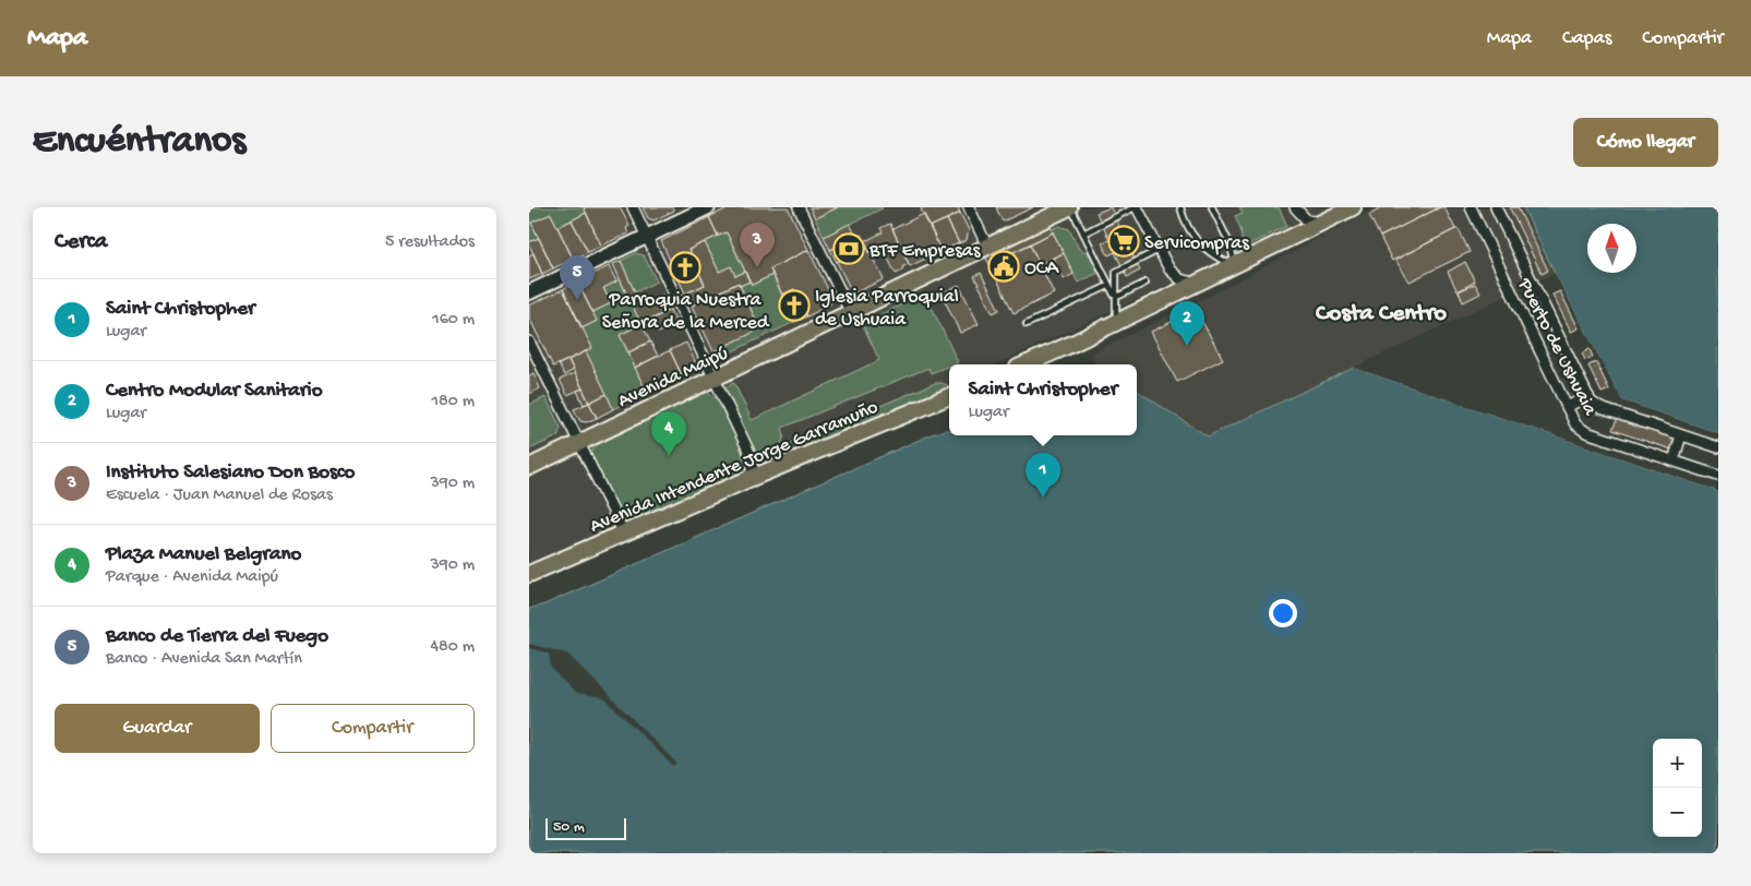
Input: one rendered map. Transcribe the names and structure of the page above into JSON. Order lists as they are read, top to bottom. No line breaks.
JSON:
{"streets":{"main road":["Avenida Maipú","Avenida Intendente Jorge Garramuño"],"street":["Puerto de Ushuaia"]},"districts":["Costa Centro"],"places":{"supermarket":["Servicompras"],"bank":["BTF Empresas"],"public building":["OCA"],"church":["Parroquia Nuestra Señora de la Merced","Iglesia Parroquial de Ushuaia"]},"scale_bar":"50 m","north":"top","page":{"header":"Mapa","nav":["Mapa","Capas","Compartir"],"buttons":["Cómo llegar",["Guardar","Compartir"]],"title":"Encuéntranos","heading":["Cerca","5 resultados"],"pins":["3","5","2","4","1"],"list":[{"mark":"1","name":"Saint Christopher","note":"Lugar","value":"160 m"},{"mark":"2","name":"Centro Modular Sanitario","note":"Lugar","value":"180 m"},{"mark":"3","name":"Instituto Salesiano Don Bosco","note":"Escuela · Juan Manuel de Rosas","value":"390 m"},{"mark":"4","name":"Plaza Manuel Belgrano","note":"Parque · Avenida Maipú","value":"390 m"},{"mark":"5","name":"Banco de Tierra del Fuego","note":"Banco · Avenida San Martín","value":"480 m"}],"popup":["Saint Christopher","Lugar"],"map_buttons":["+","−"],"scale":"50 m"}}
